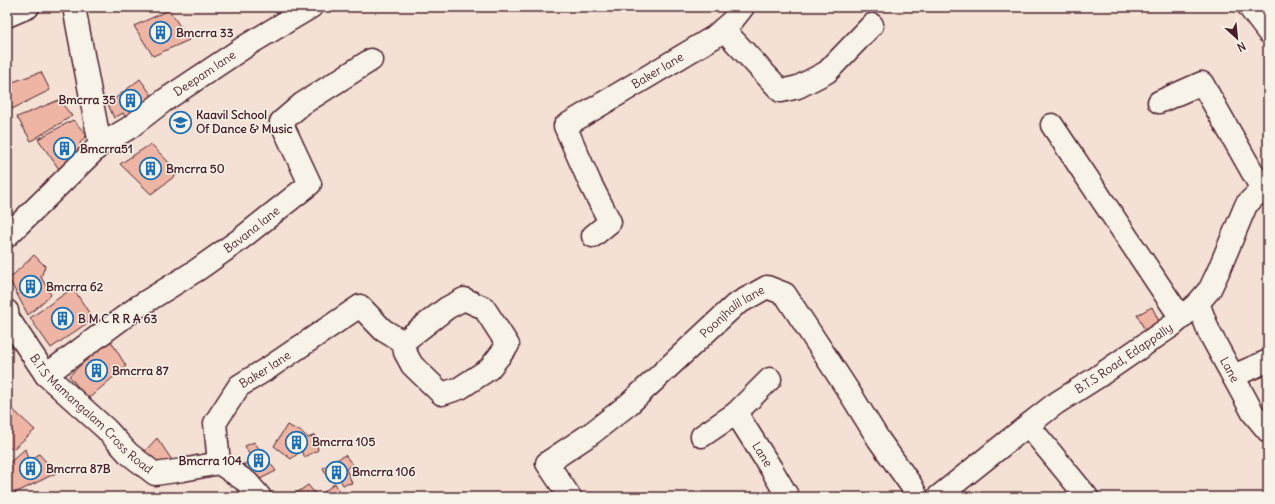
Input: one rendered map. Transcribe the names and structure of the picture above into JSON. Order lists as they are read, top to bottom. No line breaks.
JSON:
{"streets":{"street":["Baker lane","Deepam lane","Bavana lane","Poonjhalil lane","B.T.S Road, Edappally","Lane","B.T.S Mamangalam Cross Road"]},"crossings":[["Baker lane","B.T.S Mamangalam Cross Road"],["Bavana lane","B.T.S Mamangalam Cross Road"],["B.T.S Road, Edappally","Lane"]],"places":{"building":["Bmcrra 33","Bmcrra 35","Bmcrra51","Bmcrra 50","Bmcrra 62","B M C R R A 63","Bmcrra 87","Bmcrra 105","Bmcrra 104","Bmcrra 87B","Bmcrra 106"],"school or university":["Kaavil School Of Dance & Music"]},"north":"bottom right"}
